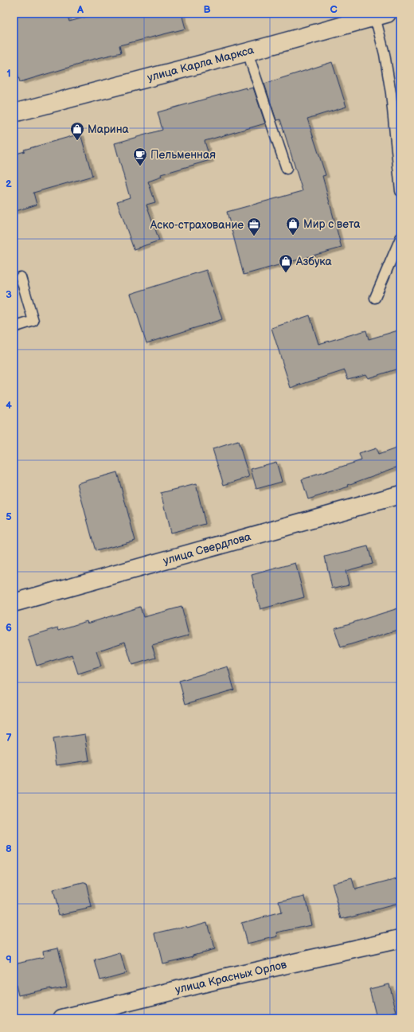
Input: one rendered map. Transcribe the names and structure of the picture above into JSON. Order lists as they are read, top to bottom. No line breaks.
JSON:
{"streets":{"street":["улица Карла Маркса","улица Свердлова","улица Красных Орлов"]},"places":{"shop":["Марина","Мир с вета","Азбука"],"cafe":["Пельменная"],"office":["Аско-страхование"]},"grid":{"columns":["A","B","C"],"rows":["1","2","3","4","5","6","7","8","9"]}}
